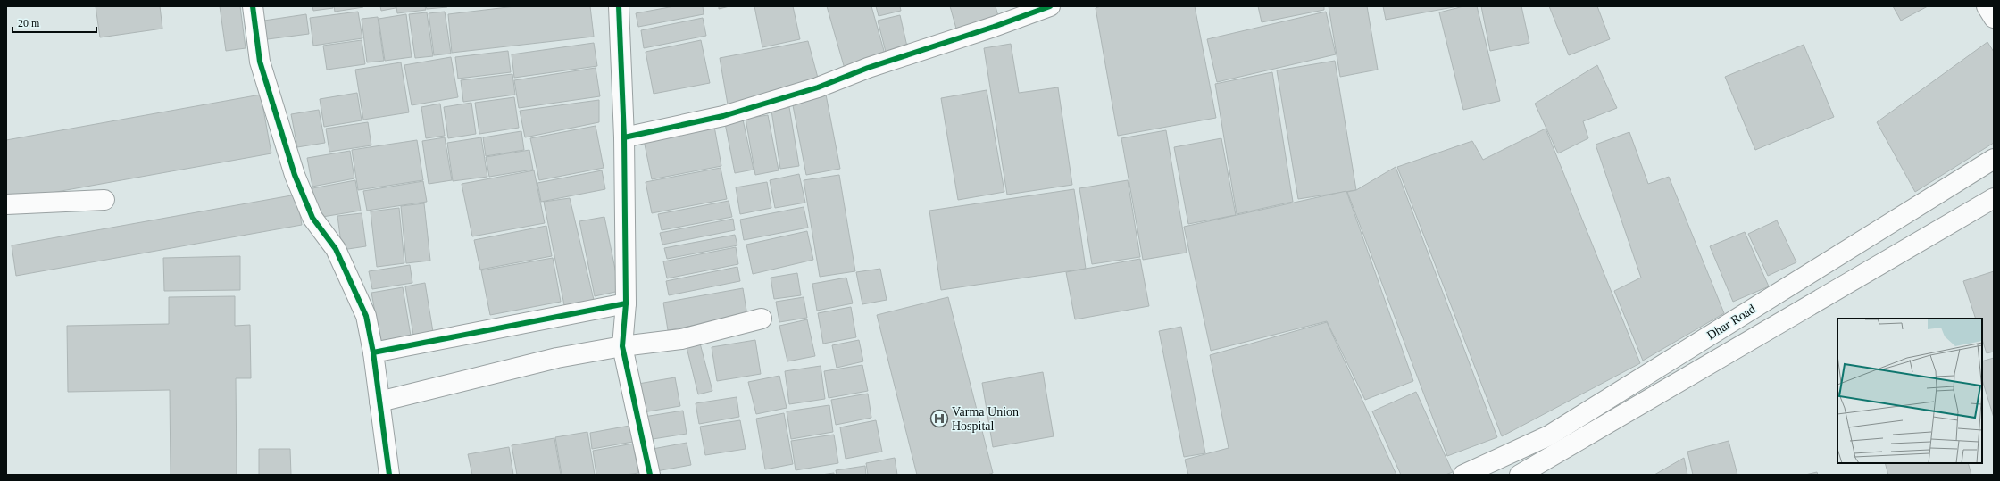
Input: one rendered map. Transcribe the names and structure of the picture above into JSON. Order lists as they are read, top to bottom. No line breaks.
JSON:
{"streets":{"street":["Dhar Road"]},"places":{"hospital":["Varma Union Hospital"]},"scale_bar":"20 m"}
